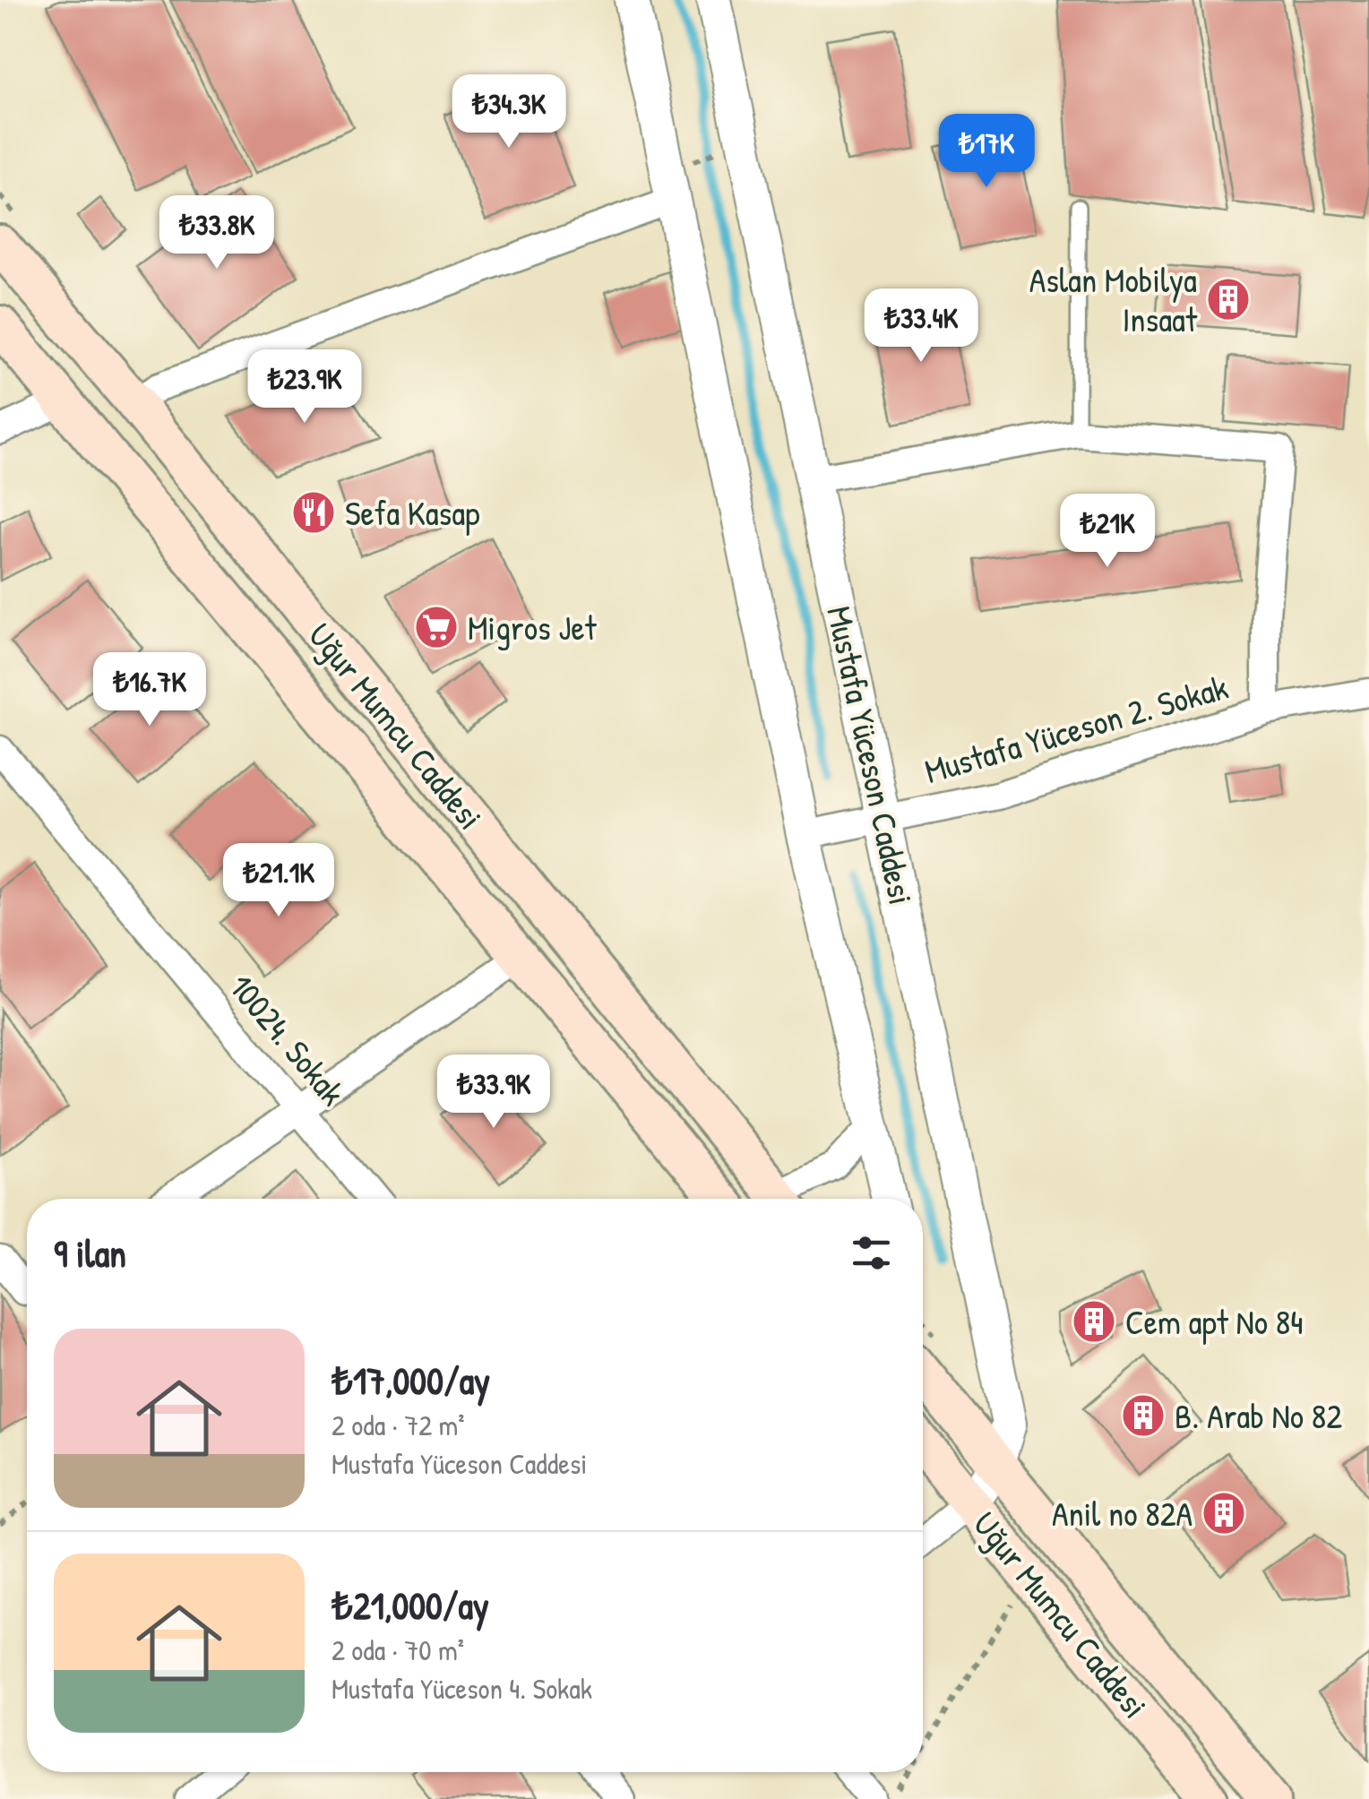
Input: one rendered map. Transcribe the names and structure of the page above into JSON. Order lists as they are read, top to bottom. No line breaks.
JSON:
{"streets":{"main road":["Uğur Mumcu Caddesi"],"street":["Mustafa Yüceson 2. Sokak","Mustafa Yüceson Caddesi","10024. Sokak"]},"crossings":[["Uğur Mumcu Caddesi","Mustafa Yüceson Caddesi"],["Mustafa Yüceson 2. Sokak","Mustafa Yüceson Caddesi"]],"places":{"building":["Aslan Mobilya Insaat","Cem apt No 84","B. Arab No 82","Anil no 82A"],"restaurant":["Sefa Kasap"],"supermarket":["Migros Jet"]},"page":{"price":["₺34.3K","₺17K","₺33.8K","₺33.4K","₺23.9K","₺21K","₺16.7K","₺21.1K","₺33.9K"],"heading":"9 ilan","list":[{"name":"₺17,000/ay","note":"2 oda · 72 m² · Mustafa Yüceson Caddesi"},{"name":"₺21,000/ay","note":"2 oda · 70 m² · Mustafa Yüceson 4. Sokak"}]}}
